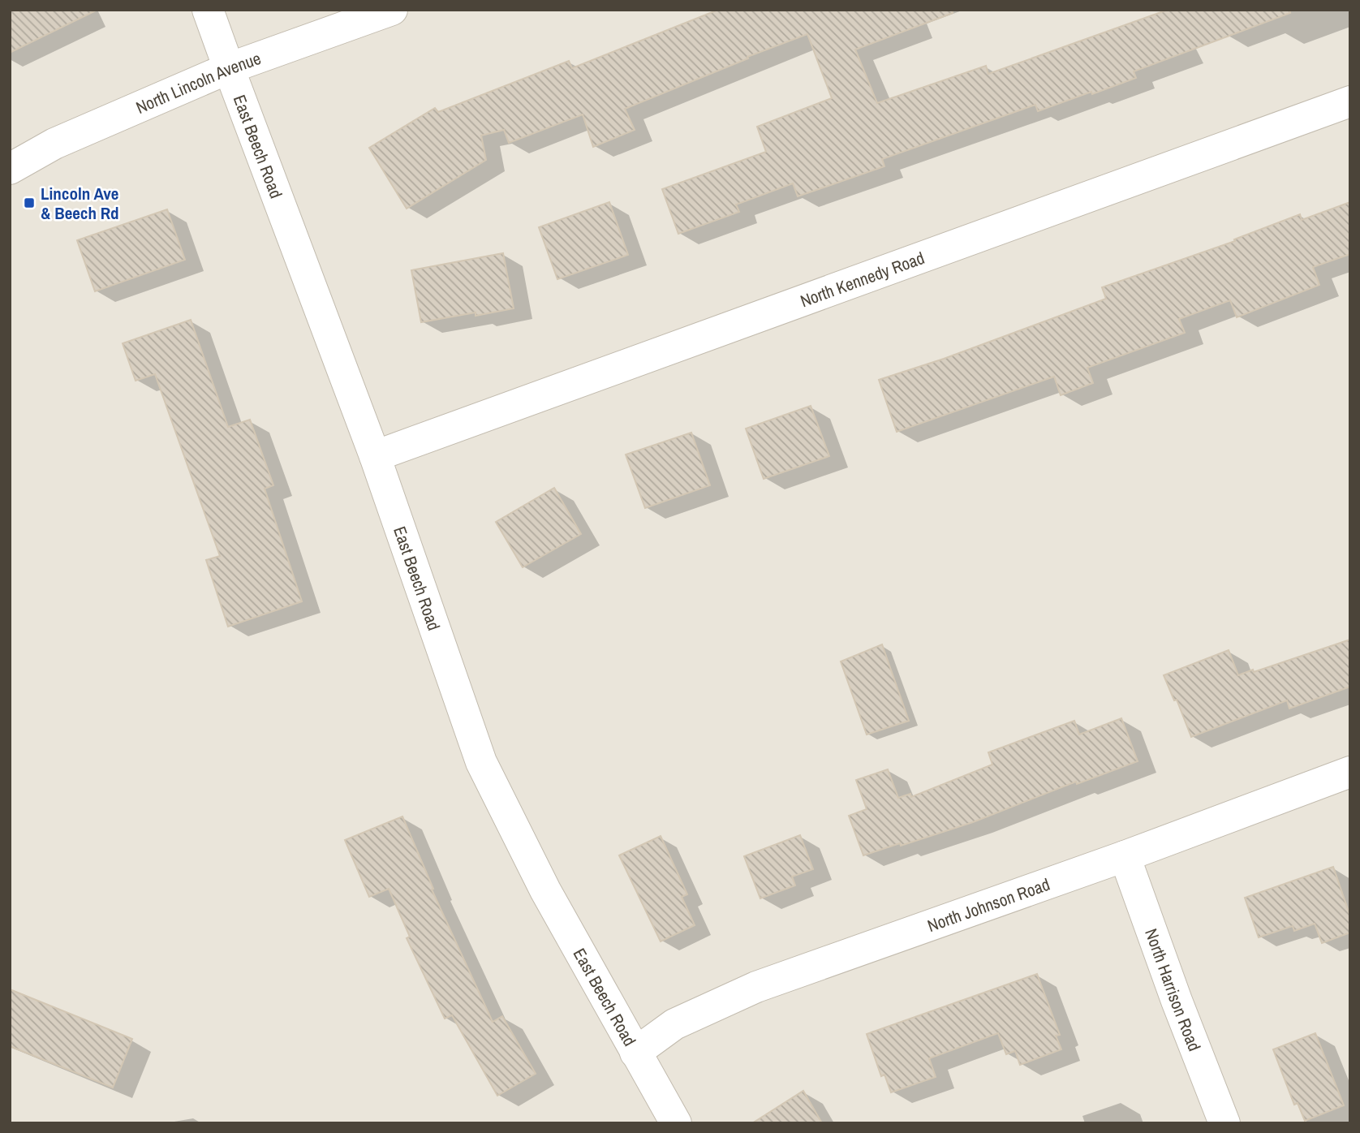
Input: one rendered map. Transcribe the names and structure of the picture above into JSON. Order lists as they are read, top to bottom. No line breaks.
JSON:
{"streets":{"street":["North Lincoln Avenue","East Beech Road","North Kennedy Road","North Johnson Road","North Harrison Road"]},"crossings":[["North Lincoln Avenue","East Beech Road"],["East Beech Road","North Kennedy Road"],["East Beech Road","North Johnson Road"],["North Johnson Road","North Harrison Road"]],"places":{"transit":["Lincoln Ave & Beech Rd"]}}
